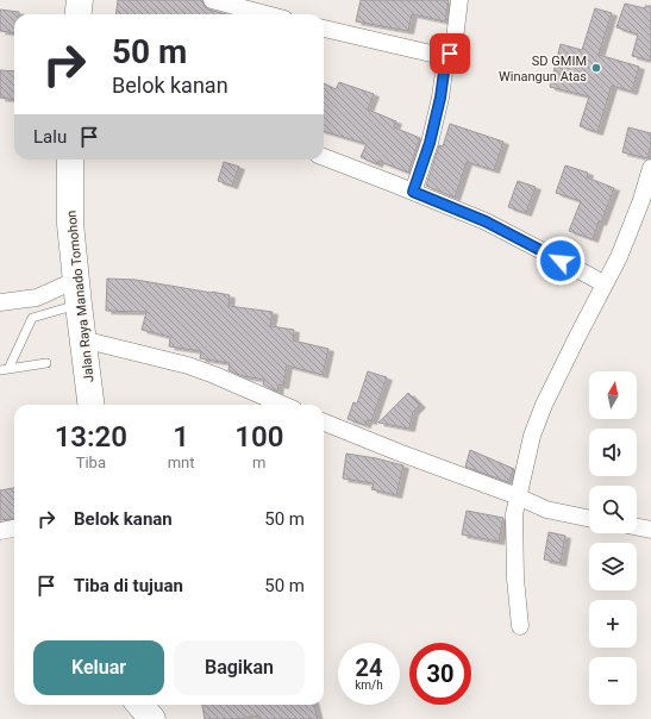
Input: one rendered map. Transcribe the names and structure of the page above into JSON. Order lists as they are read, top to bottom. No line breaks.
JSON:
{"streets":{"highway":["Jalan Raya Manado Tomohon"]},"places":["SD GMIM Winangun Atas"],"north":"top","page":{"turn":["50 m","Belok kanan"],"then":"Lalu","map_buttons":["+","−"],"eta":["13:20","Tiba","1","mnt","100","m"],"list":[{"name":"Belok kanan","value":"50 m"},{"name":"Tiba di tujuan","value":"50 m"}],"buttons":["Keluar","Bagikan"],"speed":"24 km/h","limit":"30"}}
